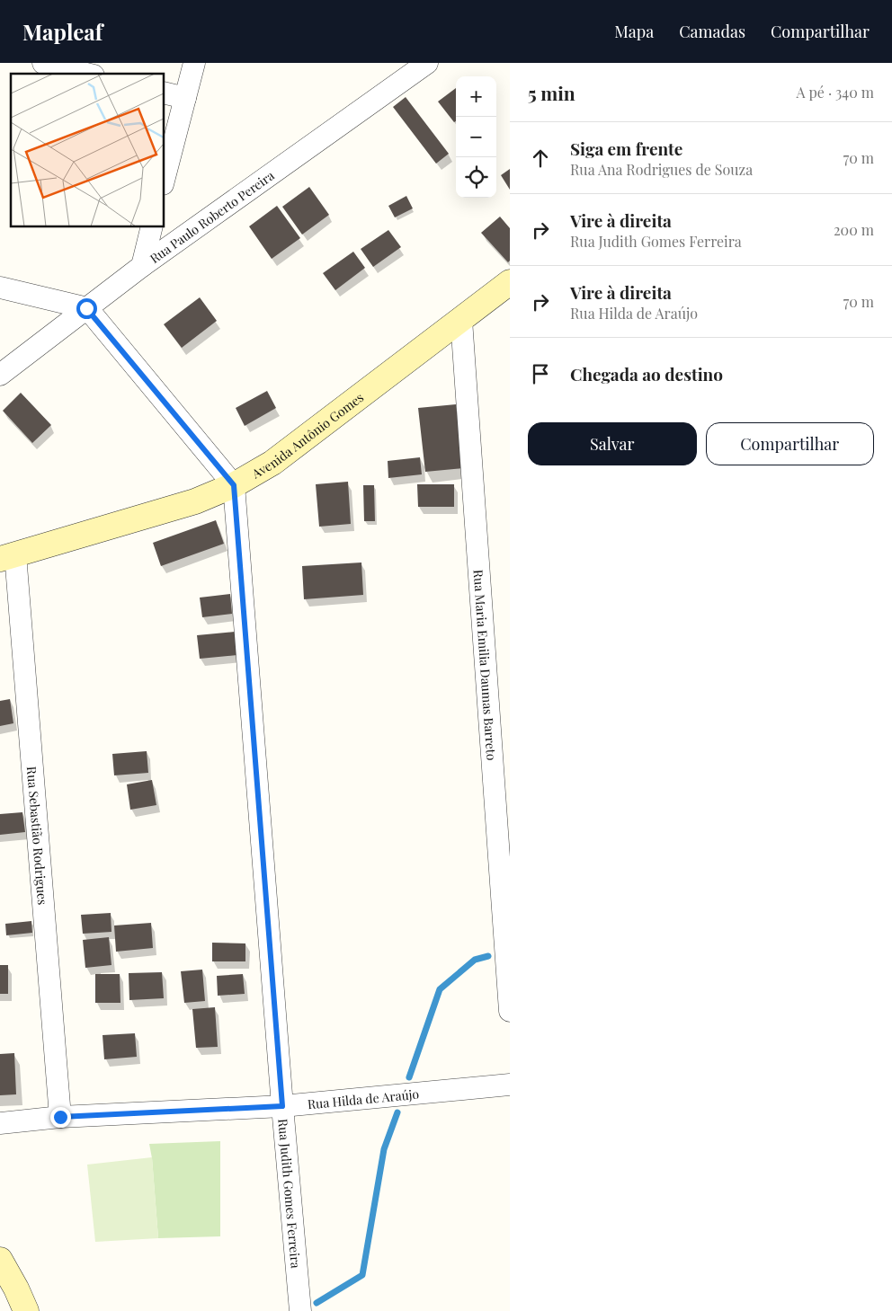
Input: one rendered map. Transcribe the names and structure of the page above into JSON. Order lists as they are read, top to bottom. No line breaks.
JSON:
{"streets":{"street":["Rua Paulo Roberto Pereira","Avenida Antônio Gomes","Rua Maria Emilia Daumas Barreto","Rua Sebastião Rodrigues","Rua Hilda de Araújo","Rua Judith Gomes Ferreira"]},"crossings":[["Avenida Antônio Gomes","Rua Maria Emilia Daumas Barreto"],["Avenida Antônio Gomes","Rua Sebastião Rodrigues"],["Avenida Antônio Gomes","Rua Judith Gomes Ferreira"],["Rua Sebastião Rodrigues","Rua Hilda de Araújo"],["Rua Hilda de Araújo","Rua Judith Gomes Ferreira"]],"page":{"header":"Mapleaf","nav":["Mapa","Camadas","Compartilhar"],"heading":["5 min","A pé · 340 m"],"map_buttons":["+","−"],"list":[["Siga em frente","Rua Ana Rodrigues de Souza","70 m"],["Vire à direita","Rua Judith Gomes Ferreira","200 m"],["Vire à direita","Rua Hilda de Araújo","70 m"],"Chegada ao destino"],"buttons":["Salvar","Compartilhar"]}}
